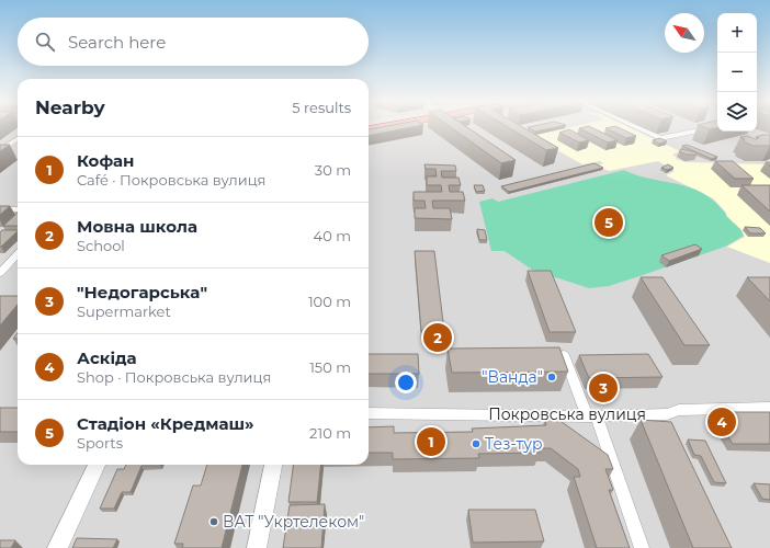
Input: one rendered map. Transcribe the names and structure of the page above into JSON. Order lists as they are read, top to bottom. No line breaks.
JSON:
{"streets":{"street":["Покровська вулиця"]},"places":["\"Ванда\"","Тез-тур","ВАТ \"Укртелеком\""],"north":"top left","page":{"map_buttons":["+","−"],"search":"Search here","heading":["Nearby","5 results"],"list":[{"mark":"1","name":"Кофан","note":"Café · Покровська вулиця","value":"30 m"},{"mark":"2","name":"Мовна школа","note":"School","value":"40 m"},{"mark":"3","name":"\"Недогарська\"","note":"Supermarket","value":"100 m"},{"mark":"4","name":"Аскіда","note":"Shop · Покровська вулиця","value":"150 m"},{"mark":"5","name":"Стадіон «Кредмаш»","note":"Sports","value":"210 m"}],"pins":["5","2","3","4","1"]}}
